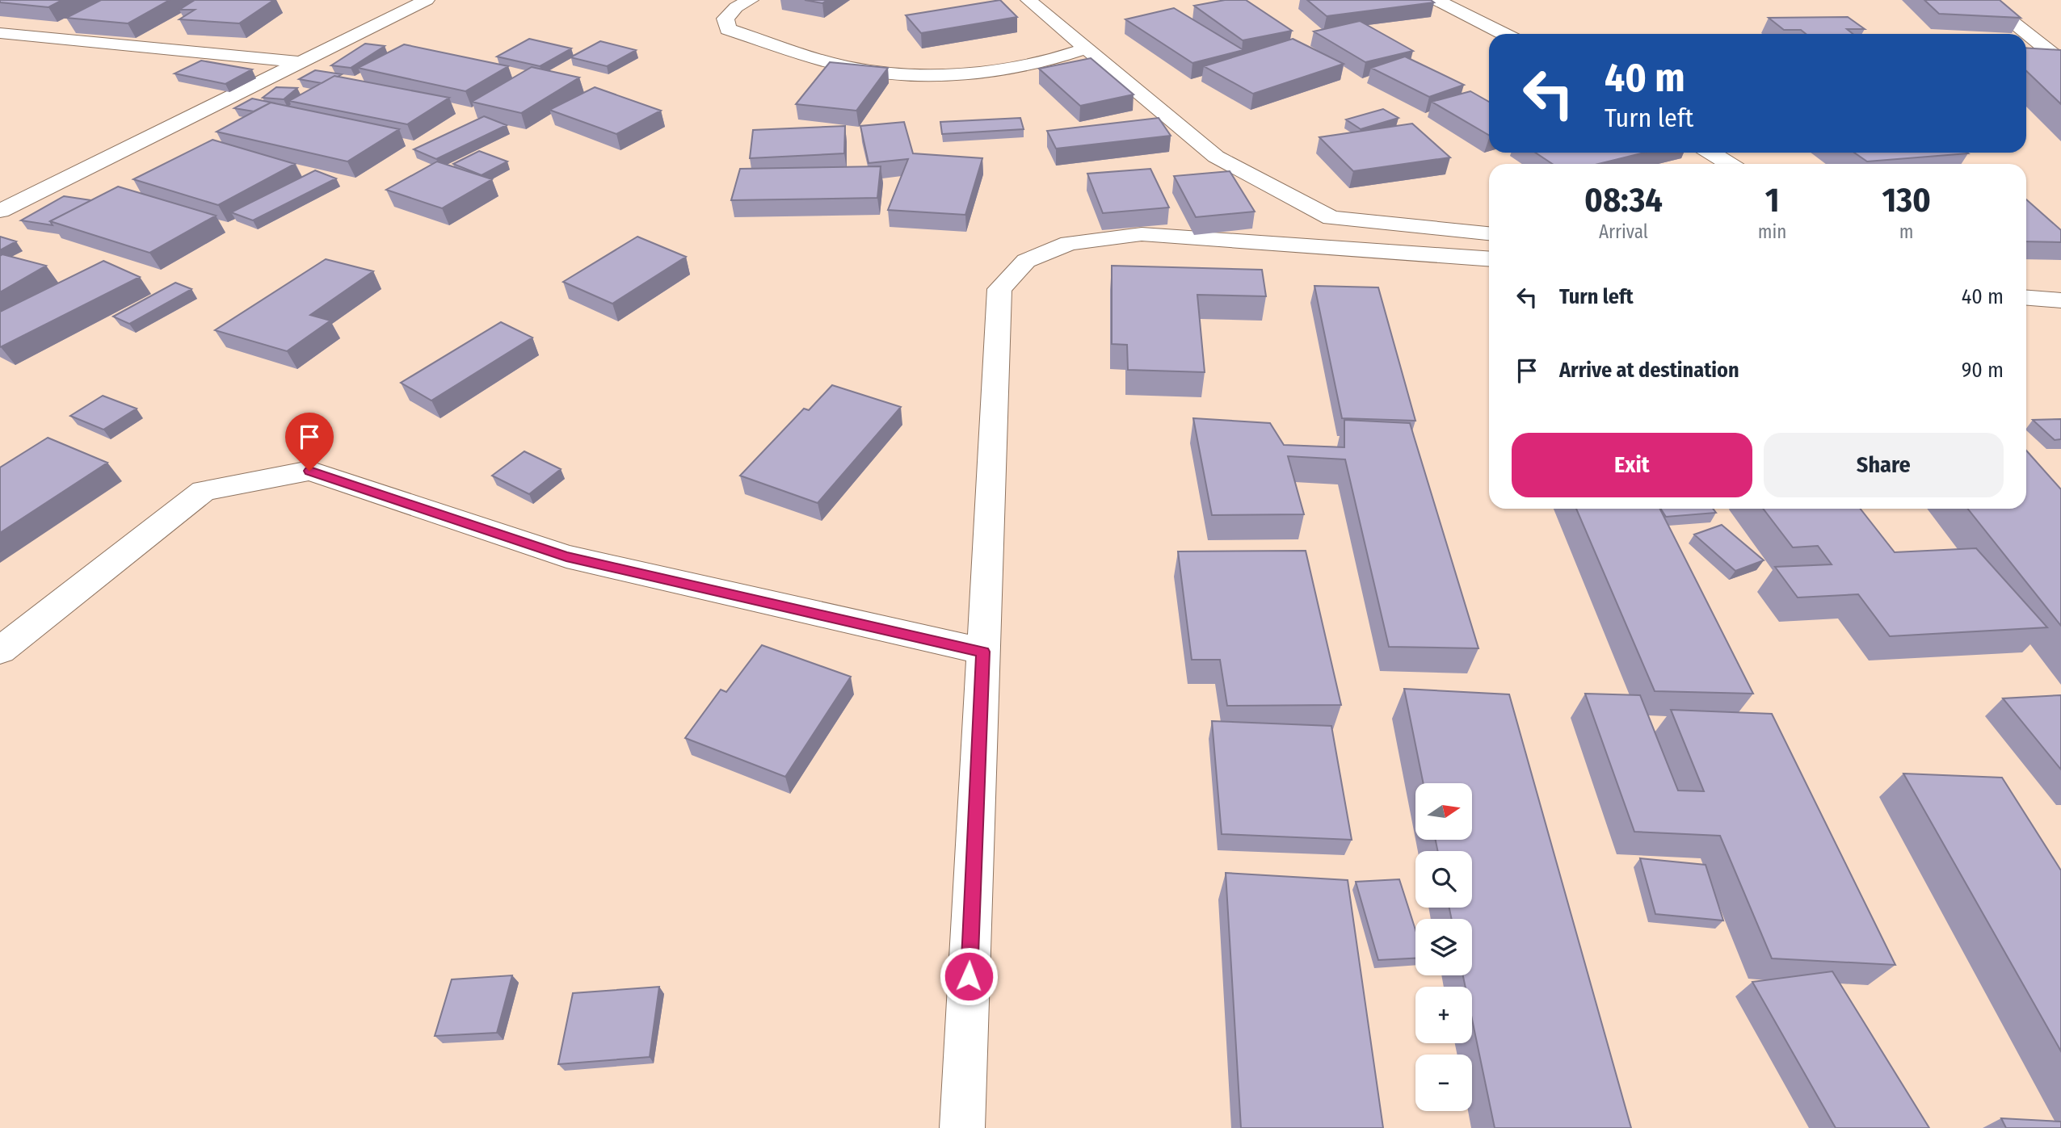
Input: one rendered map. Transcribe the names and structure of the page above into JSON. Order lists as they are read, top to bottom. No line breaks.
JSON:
{"north":"right","page":{"turn":["40 m","Turn left"],"eta":["08:34","Arrival","1","min","130","m"],"list":[{"name":"Turn left","value":"40 m"},{"name":"Arrive at destination","value":"90 m"}],"buttons":["Exit","Share"],"map_buttons":["+","−"]}}
